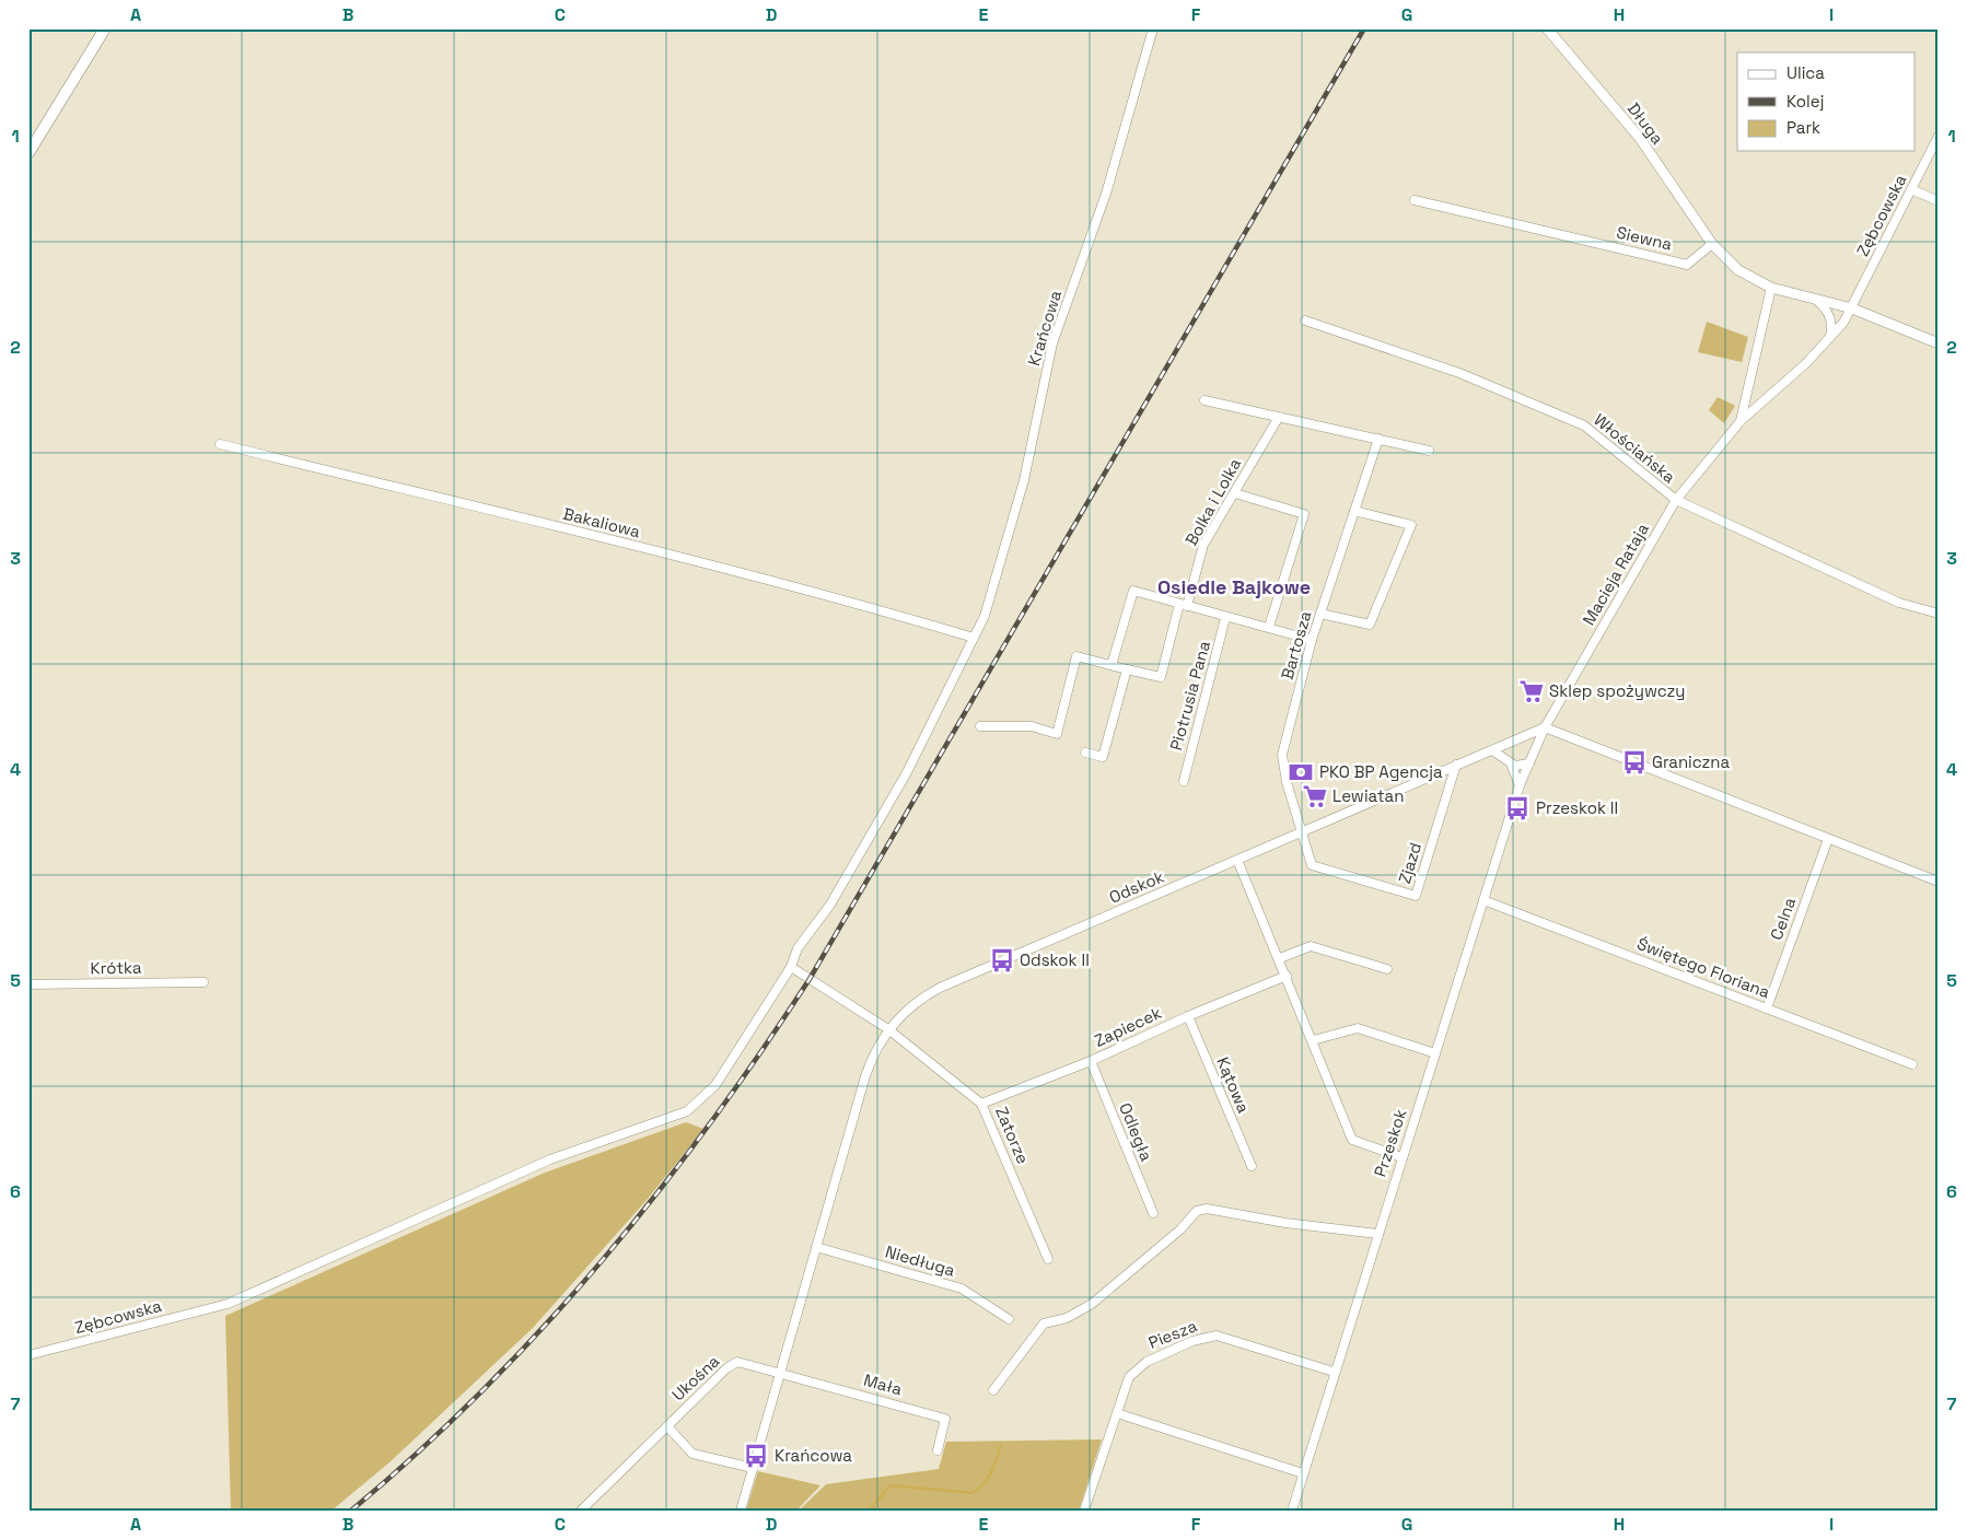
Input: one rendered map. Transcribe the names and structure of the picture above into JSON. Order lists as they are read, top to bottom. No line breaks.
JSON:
{"streets":{"street":["Długa","Zębcowska","Siewna","Krańcowa","Włościańska","Bolka i Lolka","Bakaliowa","Macieja Rataja","Bartosza","Piotrusia Pana","Zjazd","Odskok","Celna","Krótka","Świętego Floriana","Zapiecek","Kątowa","Odległa","Zatorze","Przeskok","Niedługa","Piesza","Ukośna","Mała"]},"crossings":[["Długa","Siewna"],["Zębcowska","Krańcowa"],["Zębcowska","Macieja Rataja"],["Krańcowa","Bakaliowa"],["Włościańska","Macieja Rataja"],["Macieja Rataja","Odskok"],["Macieja Rataja","Przeskok"],["Bartosza","Zjazd"],["Bartosza","Odskok"],["Zjazd","Odskok"],["Odskok","Zatorze"],["Odskok","Przeskok"],["Celna","Świętego Floriana"],["Świętego Floriana","Przeskok"],["Zapiecek","Kątowa"],["Zapiecek","Odległa"],["Zapiecek","Zatorze"],["Przeskok","Piesza"],["Ukośna","Mała"]],"districts":["Osiedle Bajkowe"],"places":{"supermarket":["Sklep spożywczy","Lewiatan"],"bus stop":["Graniczna","Przeskok II","Odskok II","Krańcowa"],"bank":["PKO BP Agencja"]},"legend":["Ulica","Kolej","Park"],"grid":{"columns":["A","B","C","D","E","F","G","H","I"],"rows":["1","2","3","4","5","6","7"]}}
